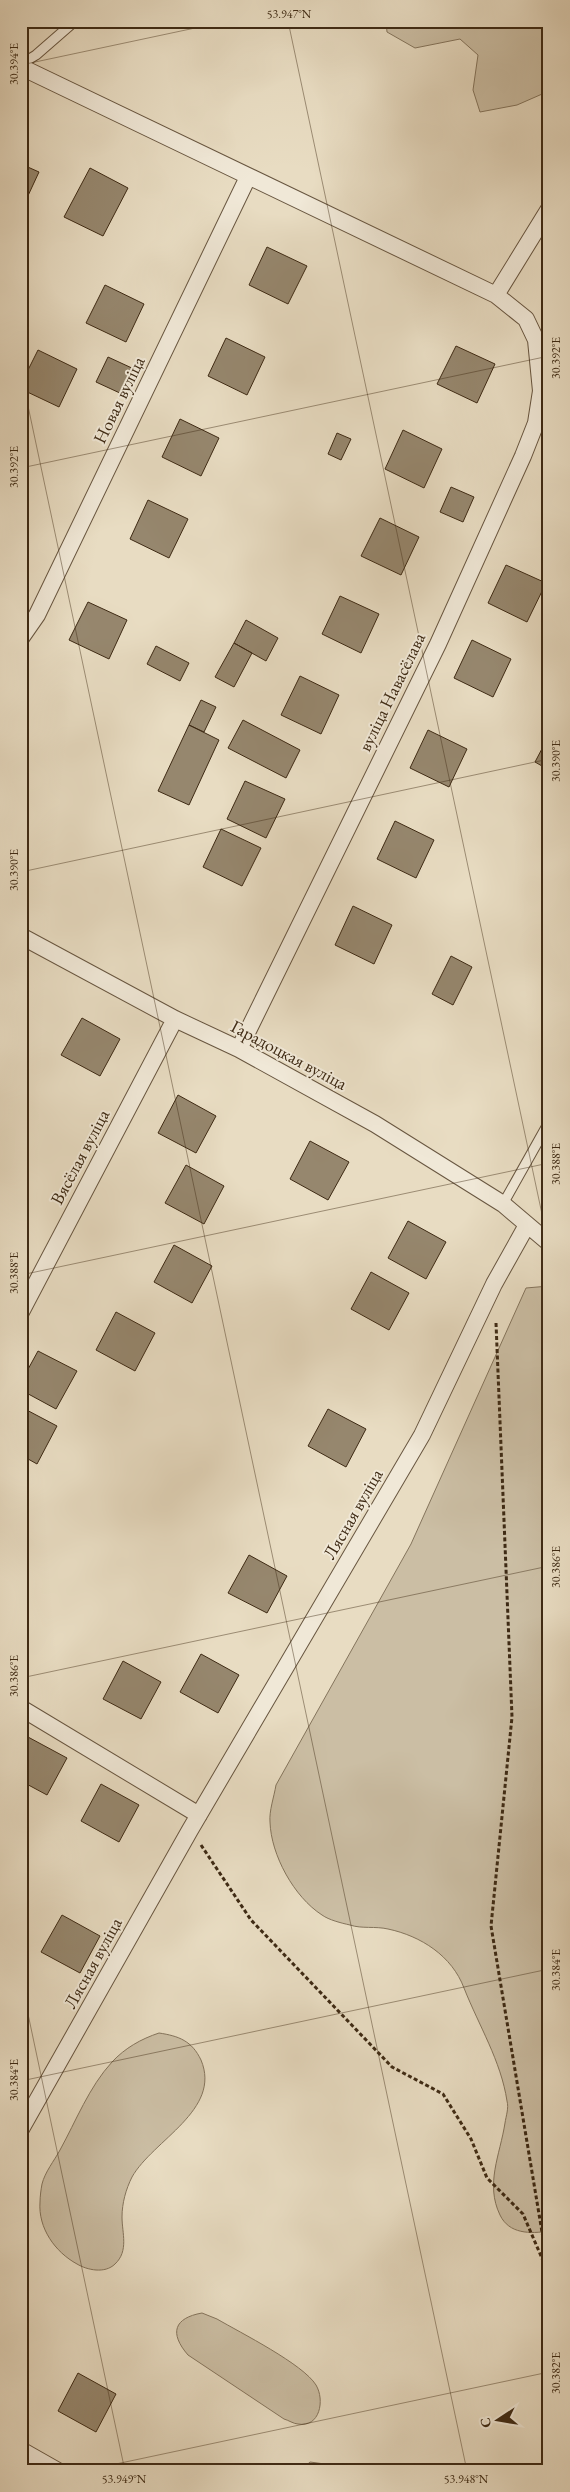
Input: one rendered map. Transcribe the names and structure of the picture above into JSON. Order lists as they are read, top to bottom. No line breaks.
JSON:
{"streets":{"street":["Новая вуліца","вуліца Навасёлава","Гарадоцкая вуліца","Вясёлая вуліца","Лясная вуліца"]},"crossings":[["вуліца Навасёлава","Гарадоцкая вуліца"],["Гарадоцкая вуліца","Вясёлая вуліца"],["Гарадоцкая вуліца","Лясная вуліца"]],"north":"left","coordinates":["53.947°N","30.394°E","30.392°E","30.390°E","30.388°E","30.386°E","30.384°E","30.382°E","53.949°N","53.948°N"]}
